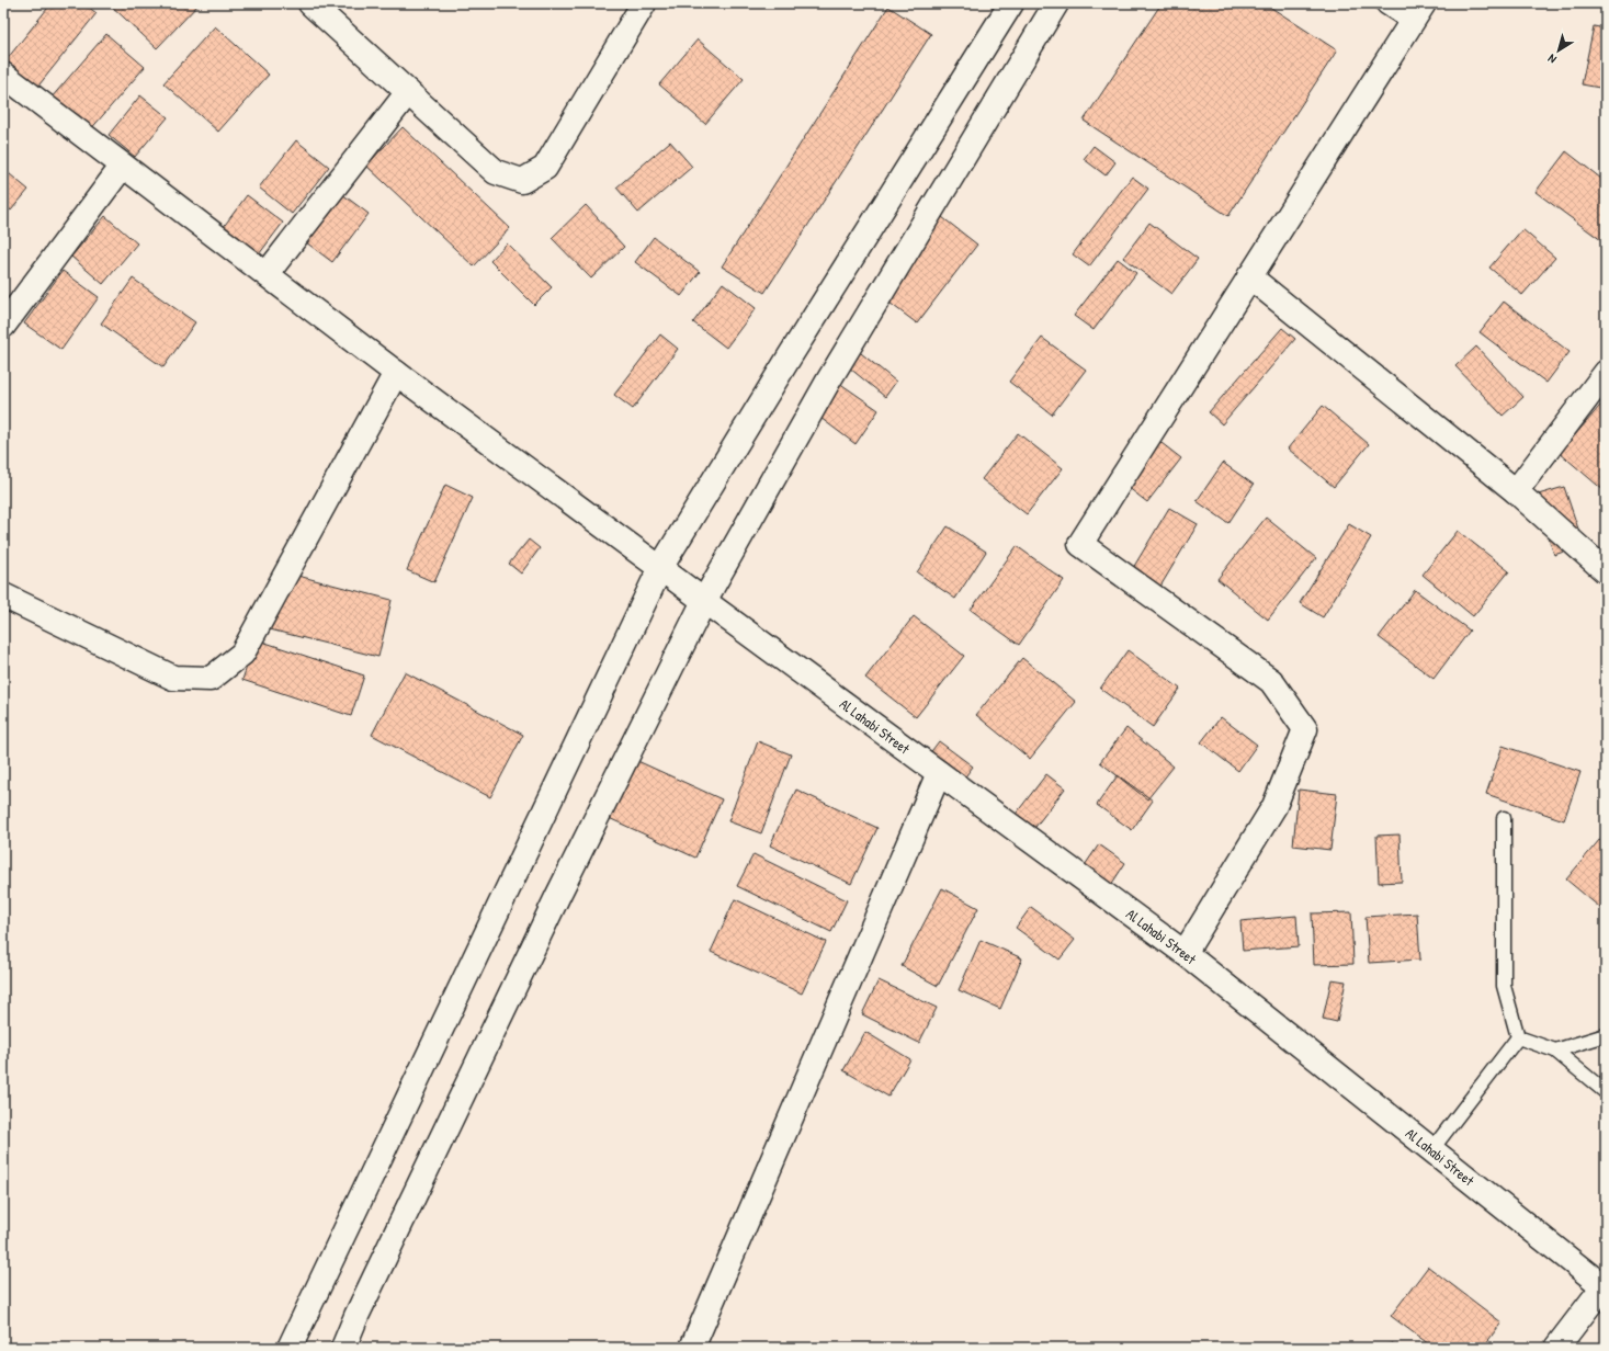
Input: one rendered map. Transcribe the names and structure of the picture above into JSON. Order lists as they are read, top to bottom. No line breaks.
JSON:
{"streets":{"street":["Al Lahabi Street"]},"north":"bottom left"}
